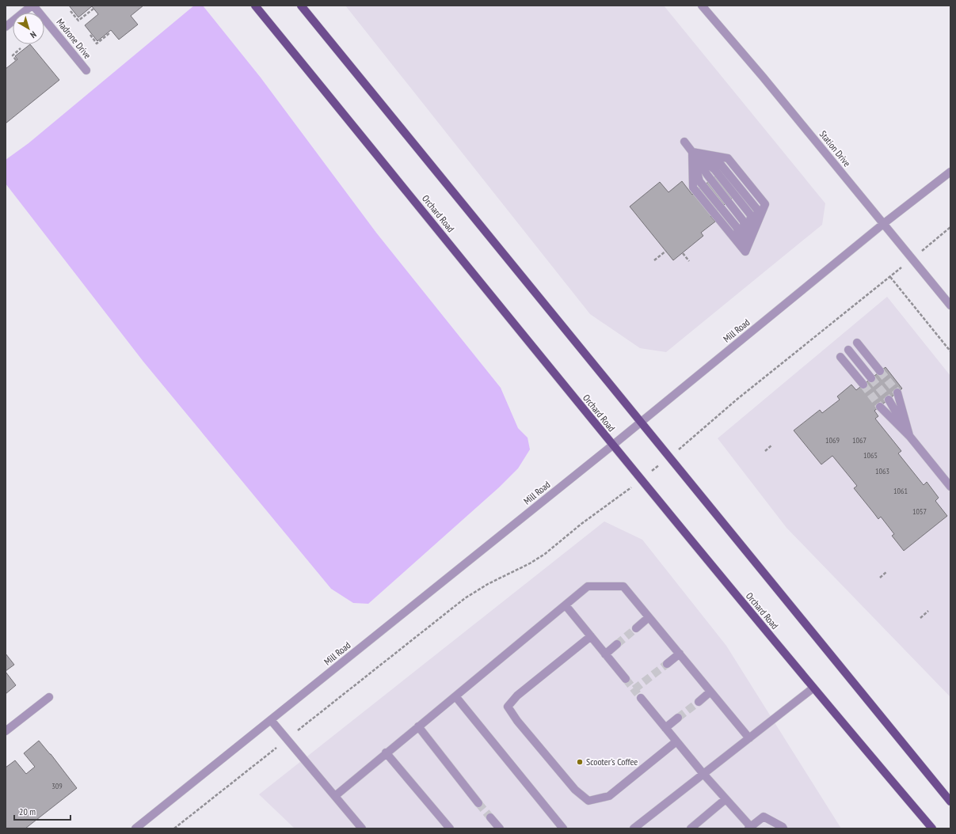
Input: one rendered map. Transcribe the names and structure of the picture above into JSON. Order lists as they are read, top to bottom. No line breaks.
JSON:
{"streets":{"main road":["Orchard Road"],"street":["Madrone Drive","Station Drive","Mill Road"]},"crossings":[["Station Drive","Mill Road"],["Orchard Road","Mill Road"]],"places":["Scooter's Coffee"],"house_numbers":["1069","1067","1065","1063","1061","1057","309"],"scale_bar":"20 m","north":"bottom right"}
